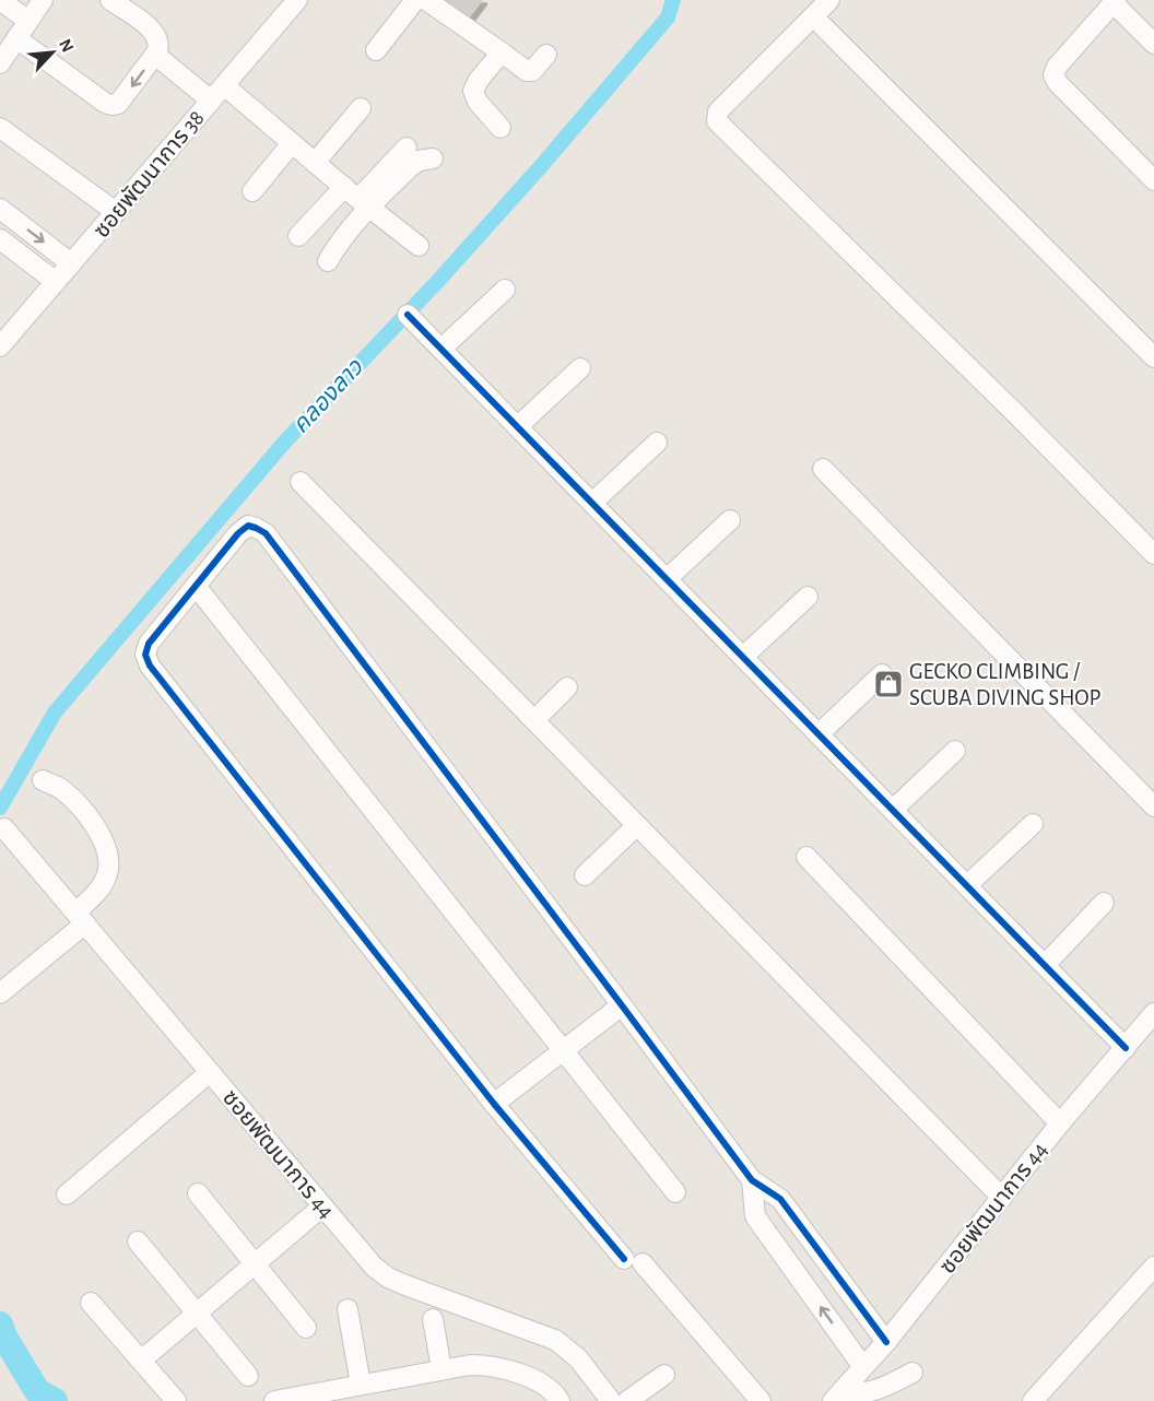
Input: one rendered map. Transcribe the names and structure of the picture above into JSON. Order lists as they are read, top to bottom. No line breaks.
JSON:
{"streets":{"street":["ซอยพัฒนาการ 38","ซอยพัฒนาการ 44"]},"water":["คลองลาว"],"places":{"shop":["GECKO CLIMBING / SCUBA DIVING SHOP"]},"north":"top right"}
